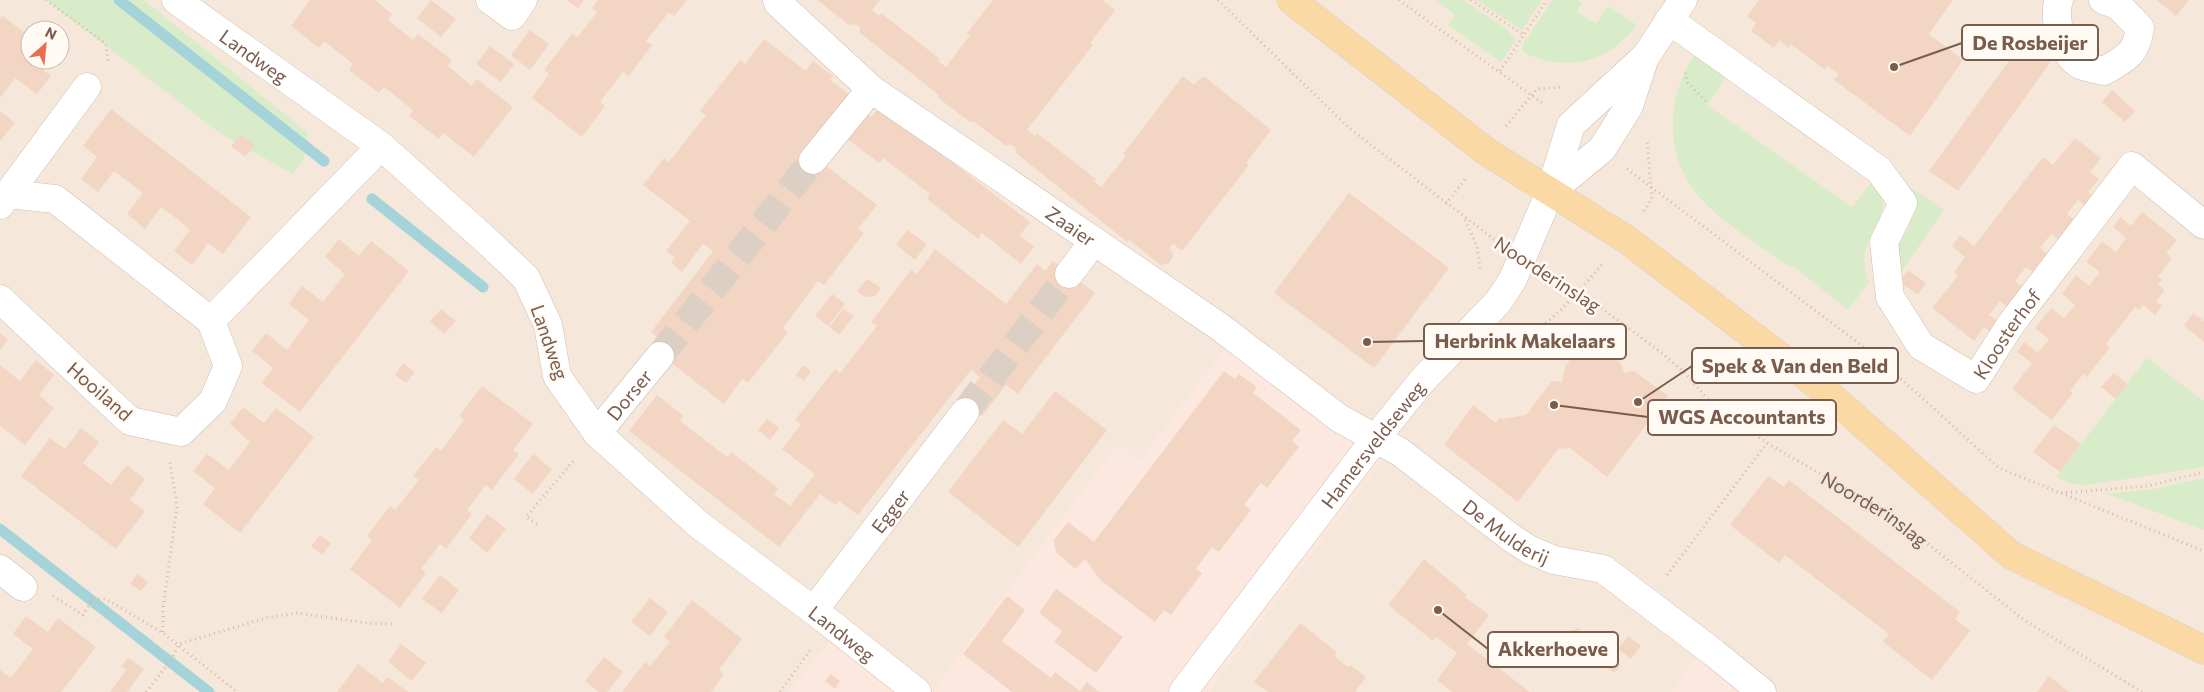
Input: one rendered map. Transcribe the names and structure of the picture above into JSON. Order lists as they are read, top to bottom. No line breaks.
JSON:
{"streets":{"street":["Landweg","Zaaier","Kloosterhof","Hooiland","Dorser","Hamersveldseweg","Egger","De Mulderij"],"path":["Noorderinslag"]},"crossings":[["Landweg","Dorser"],["Landweg","Egger"],["Zaaier","Hamersveldseweg"],["Zaaier","De Mulderij"],["Noorderinslag","Hamersveldseweg"],["Kloosterhof","Hamersveldseweg"],["Hamersveldseweg","De Mulderij"]],"places":["De Rosbeijer","Herbrink Makelaars","Spek & Van den Beld","WGS Accountants","Akkerhoeve"],"north":"top right"}
